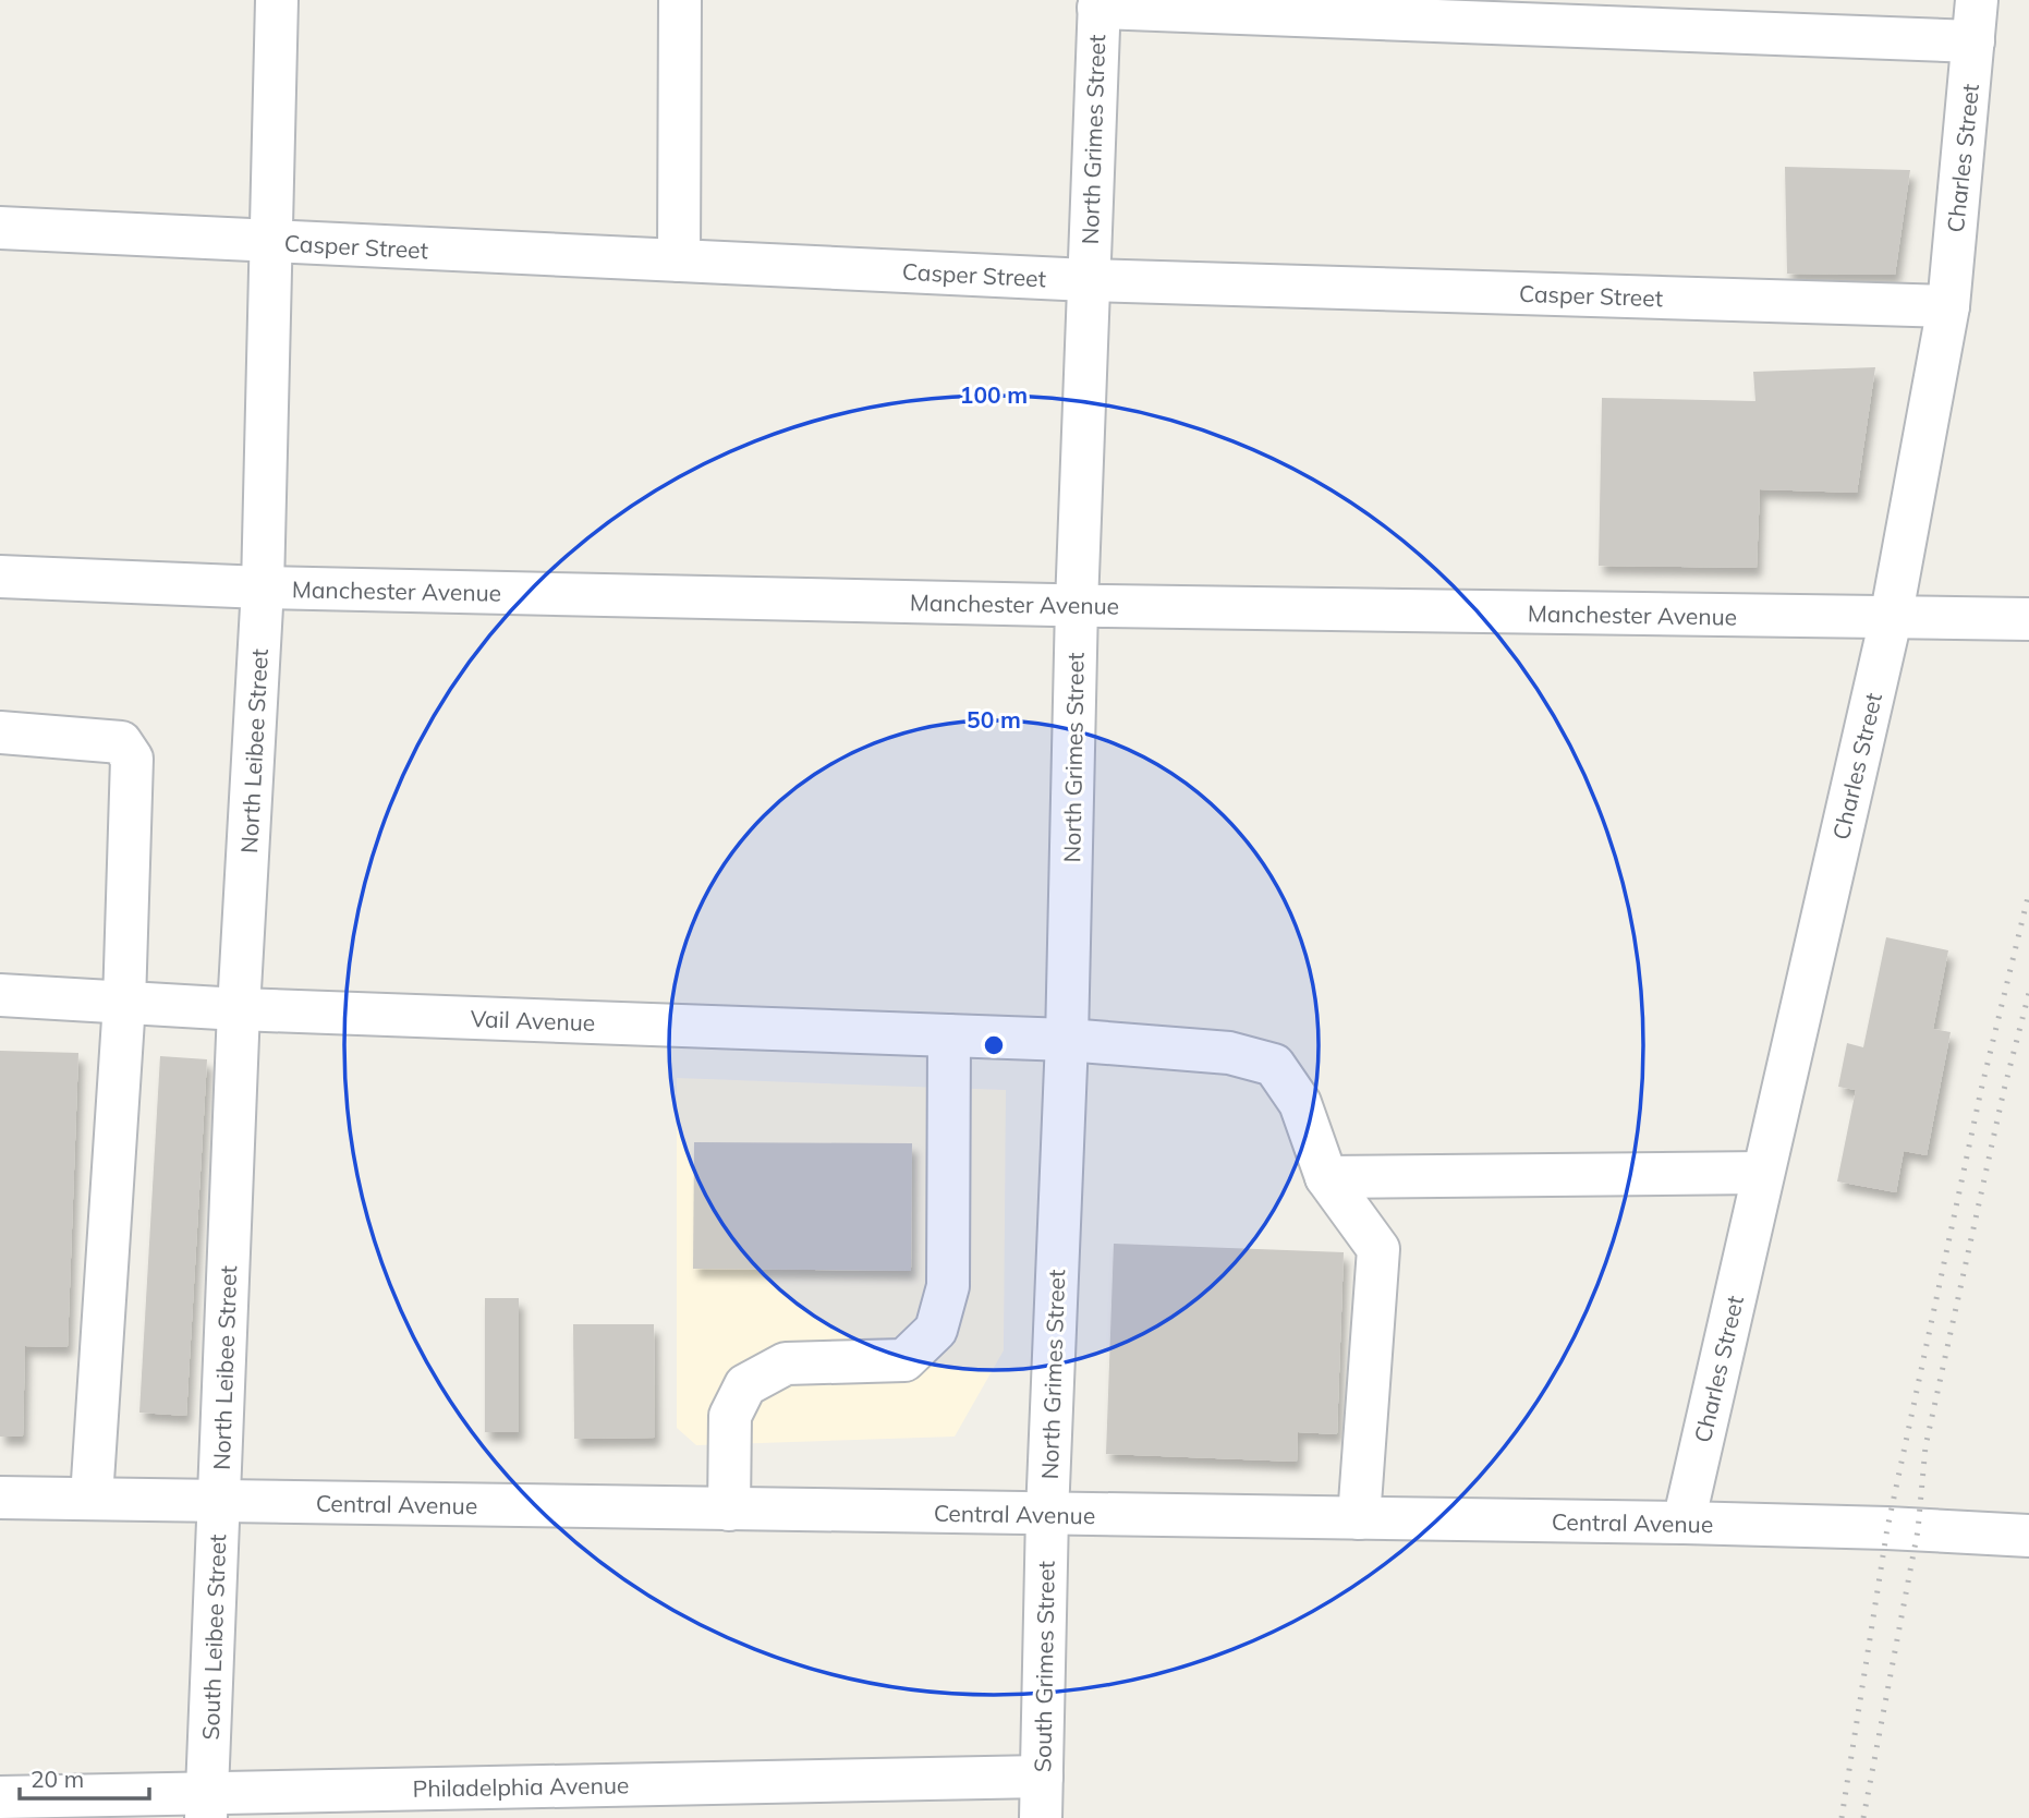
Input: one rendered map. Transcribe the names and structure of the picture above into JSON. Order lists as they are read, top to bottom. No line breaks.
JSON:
{"streets":{"street":["North Grimes Street","Charles Street","Casper Street","Manchester Avenue","North Leibee Street","Vail Avenue","Central Avenue","South Leibee Street","South Grimes Street","Philadelphia Avenue"]},"crossings":[["North Grimes Street","Casper Street"],["North Grimes Street","Manchester Avenue"],["North Grimes Street","Vail Avenue"],["North Grimes Street","Central Avenue"],["North Grimes Street","South Grimes Street"],["Charles Street","Casper Street"],["Charles Street","Manchester Avenue"],["Charles Street","Central Avenue"],["Casper Street","North Leibee Street"],["Manchester Avenue","North Leibee Street"],["North Leibee Street","Vail Avenue"],["North Leibee Street","Central Avenue"],["North Leibee Street","South Leibee Street"],["Vail Avenue","Central Avenue"],["Central Avenue","South Leibee Street"],["Central Avenue","South Grimes Street"],["South Leibee Street","Philadelphia Avenue"],["South Grimes Street","Philadelphia Avenue"]],"scale_bar":"20 m","rings":["100 m","50 m"]}
